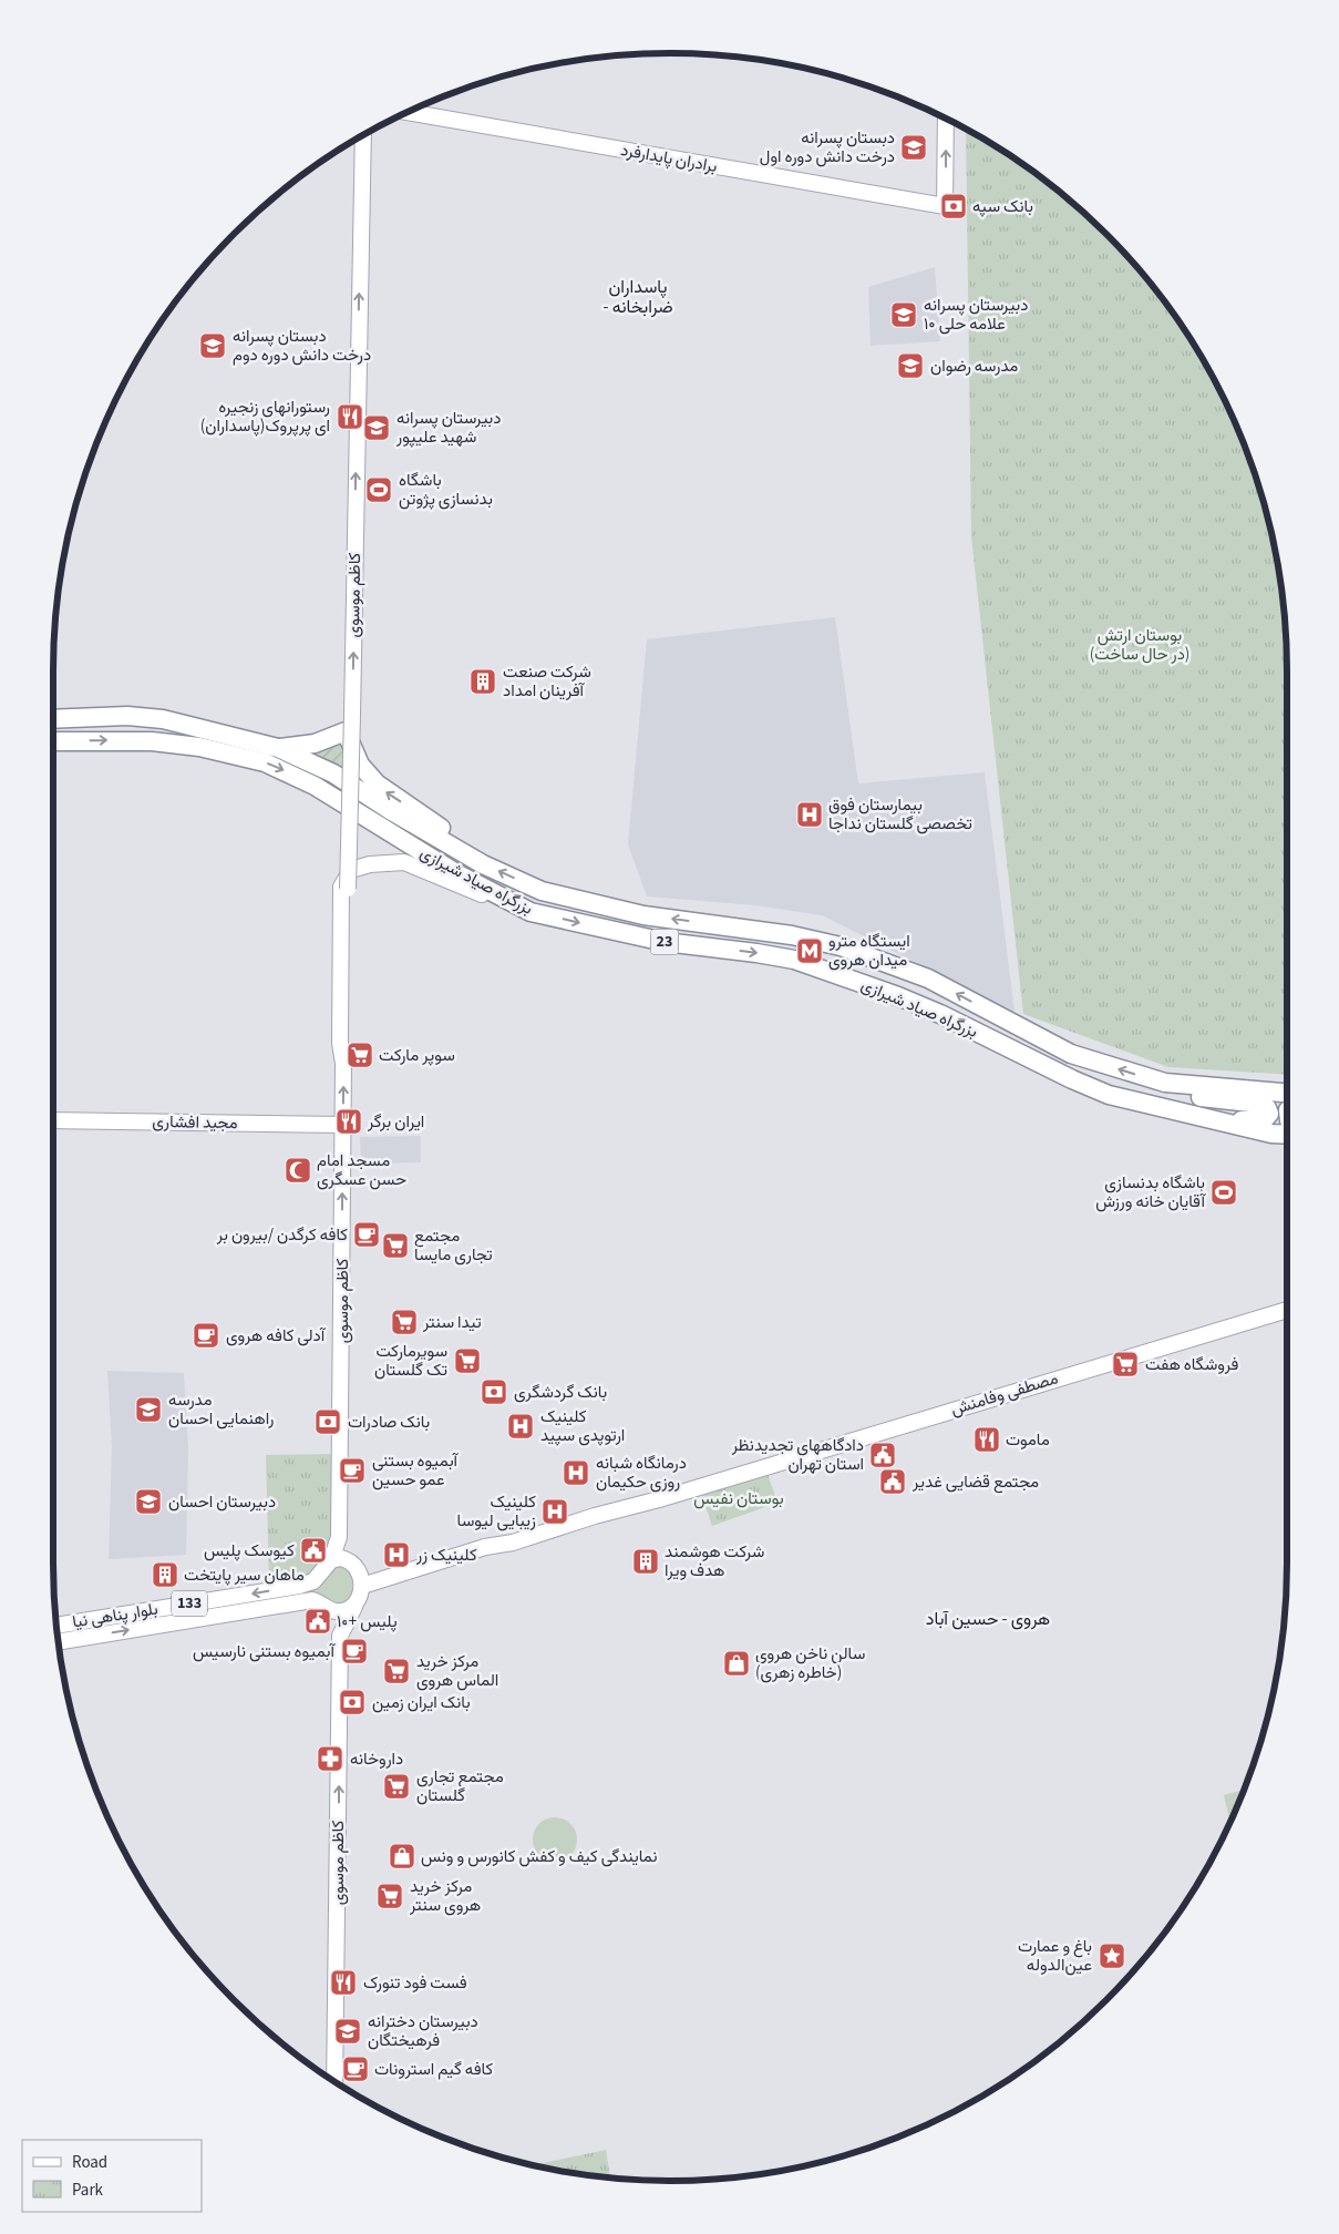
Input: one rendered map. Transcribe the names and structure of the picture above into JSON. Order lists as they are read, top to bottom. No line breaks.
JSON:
{"streets":{"highway":["بزرگراه صیاد شیرازی","23"],"main road":["برادران پایدارفرد","کاظم موسوی","مجید افشاری","مصطفی وفامنش","133","بلوار پناهی نیا"]},"crossings":[["کاظم موسوی","مجید افشاری"],["کاظم موسوی","بلوار پناهی نیا"]],"one_way":["برادران پایدارفرد","کاظم موسوی"],"districts":["پاسداران - ضرابخانه","هروی - حسین آباد"],"parks":["بوستان ارتش (در حال ساخت)","بوستان نفیس"],"places":{"school or university":["دبستان پسرانه درخت دانش دوره اول","دبیرستان پسرانه علامه حلی ۱۰","دبستان پسرانه درخت دانش دوره دوم","مدرسه رضوان","دبیرستان پسرانه شهید علیپور","مدرسه راهنمایی احسان","دبیرستان احسان","دبیرستان دخترانه فرهیختگان"],"bank":["بانک سپه","بانک گردشگری","بانک صادرات","بانک ایران زمین"],"restaurant":["رستورانهای زنجیره ای پرپروک(پاسداران)","ایران برگر","ماموت","فست فود تنورک"],"sports":["باشگاه بدنسازی پژوتن","باشگاه بدنسازی آقایان خانه ورزش"],"building":["شرکت صنعت آفرینان امداد","شرکت هوشمند هدف ویرا","ماهان سیر پایتخت"],"hospital":["بیمارستان فوق تخصصی گلستان نداجا","کلینیک ارتوپدی سپید","درمانگاه شبانه روزی حکیمان","کلینیک زیبایی لیوسا","کلینیک زر"],"metro station":["ایستگاه مترو میدان هروی"],"supermarket":["سوپر مارکت","مجتمع تجاری مايسا","تیدا سنتر","سوپرمارکت تک گلستان","فروشگاه هفت","مرکز خرید الماس هروی","مجتمع تجاری گلستان","مرکز خرید هروی سنتر"],"mosque":["مسجد امام حسن عسگری"],"cafe":["کافه کرگدن /بیرون بر","آدلی کافه هروی","آبمیوه بستنی عمو حسین","آبمیوه بستنی نارسیس","کافه گیم استرونات"],"public building":["دادگاههای تجدیدنظر استان تهران","مجتمع قضایی غدیر","کیوسک پلیس","پلیس +۱۰"],"shop":["سالن ناخن هروی (خاطره زهری)","نمایندگی کیف و کفش کانورس و ونس"],"pharmacy":["داروخانه"],"place":["باغ و عمارت عین‌الدوله"]},"legend":["Road","Park"]}
